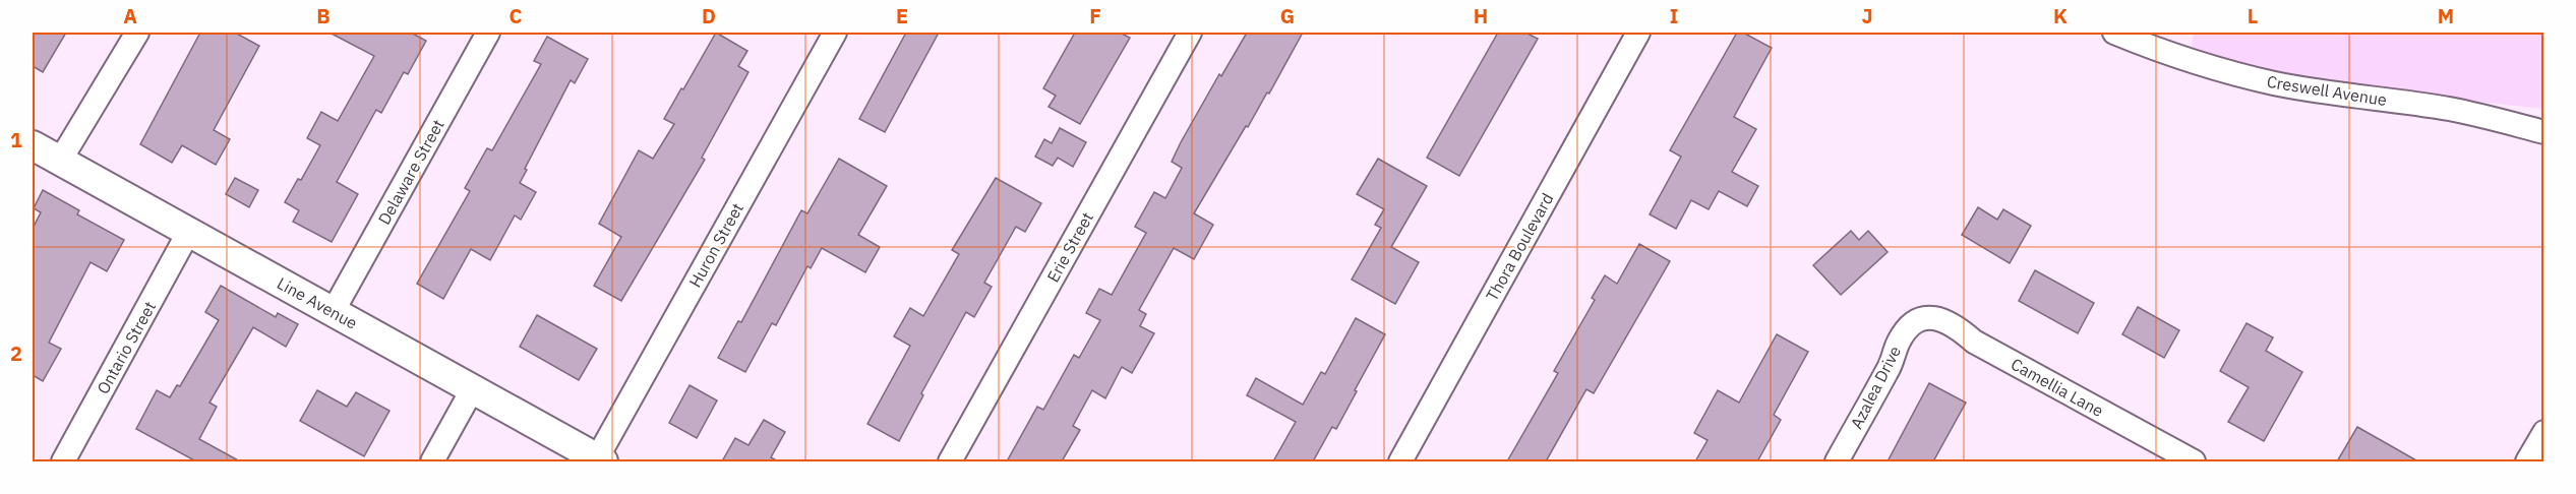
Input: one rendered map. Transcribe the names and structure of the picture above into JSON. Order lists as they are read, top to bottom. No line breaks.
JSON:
{"streets":{"main road":["Line Avenue"],"street":["Creswell Avenue","Delaware Street","Huron Street","Erie Street","Thora Boulevard","Ontario Street","Azalea Drive","Camellia Lane"]},"crossings":[["Delaware Street","Line Avenue"],["Huron Street","Line Avenue"],["Line Avenue","Ontario Street"],["Azalea Drive","Camellia Lane"]],"grid":{"columns":["A","B","C","D","E","F","G","H","I","J","K","L","M"],"rows":["1","2"]}}
